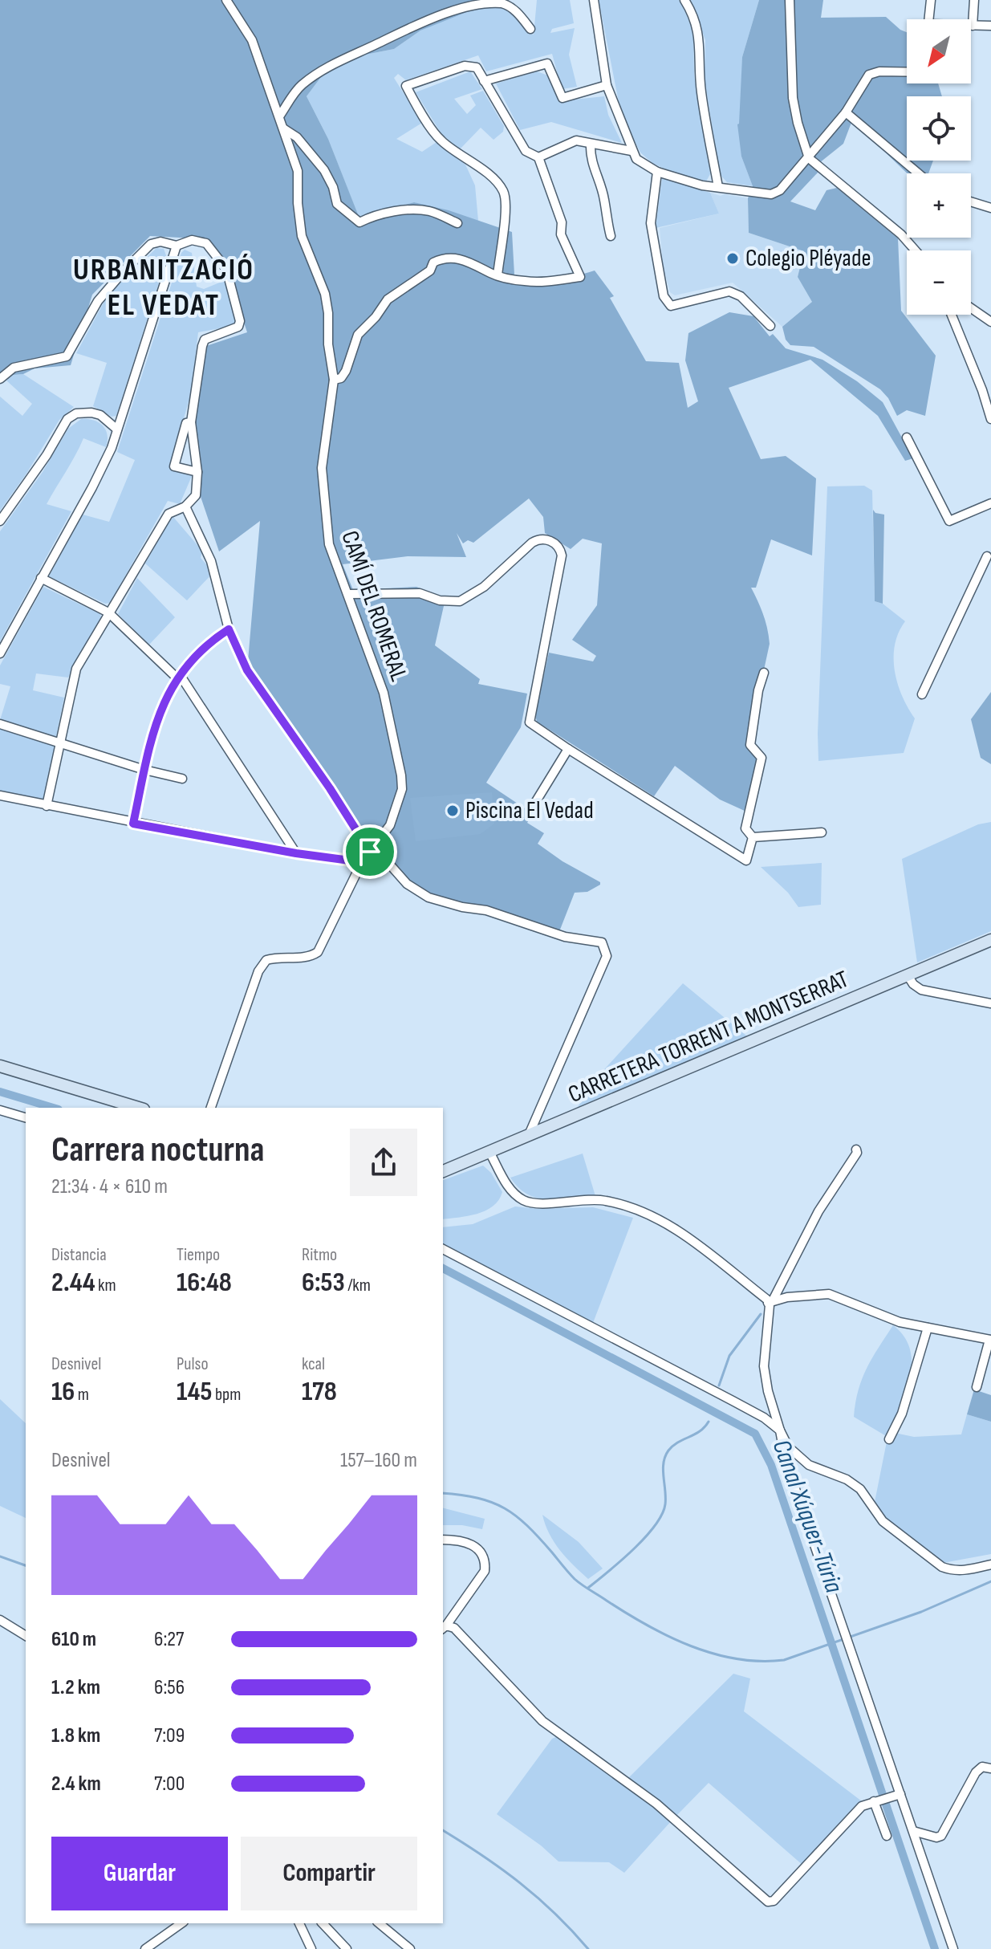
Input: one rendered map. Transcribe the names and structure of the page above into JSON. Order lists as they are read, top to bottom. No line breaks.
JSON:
{"streets":{"main road":["CARRETERA TORRENT A MONTSERRAT"],"street":["CAMÍ DEL ROMERAL"]},"districts":["URBANITZACIÓ EL VEDAT"],"water":["Canal Xúquer-Túria"],"places":["Colegio Pléyade","Piscina El Vedad"],"north":"bottom left","page":{"map_buttons":["+","−"],"heading":["Carrera nocturna","21:34 · 4 × 610 m"],"stats":[["Distancia","2.44 km"],["Tiempo","16:48"],["Ritmo","6:53 /km"],["Desnivel","16 m"],["Pulso","145 bpm"],["kcal","178"]],"chart":["Desnivel","157–160 m"],"list":[{"name":"610 m","note":"6:27"},{"name":"1.2 km","note":"6:56"},{"name":"1.8 km","note":"7:09"},{"name":"2.4 km","note":"7:00"}],"buttons":["Guardar","Compartir"]}}
